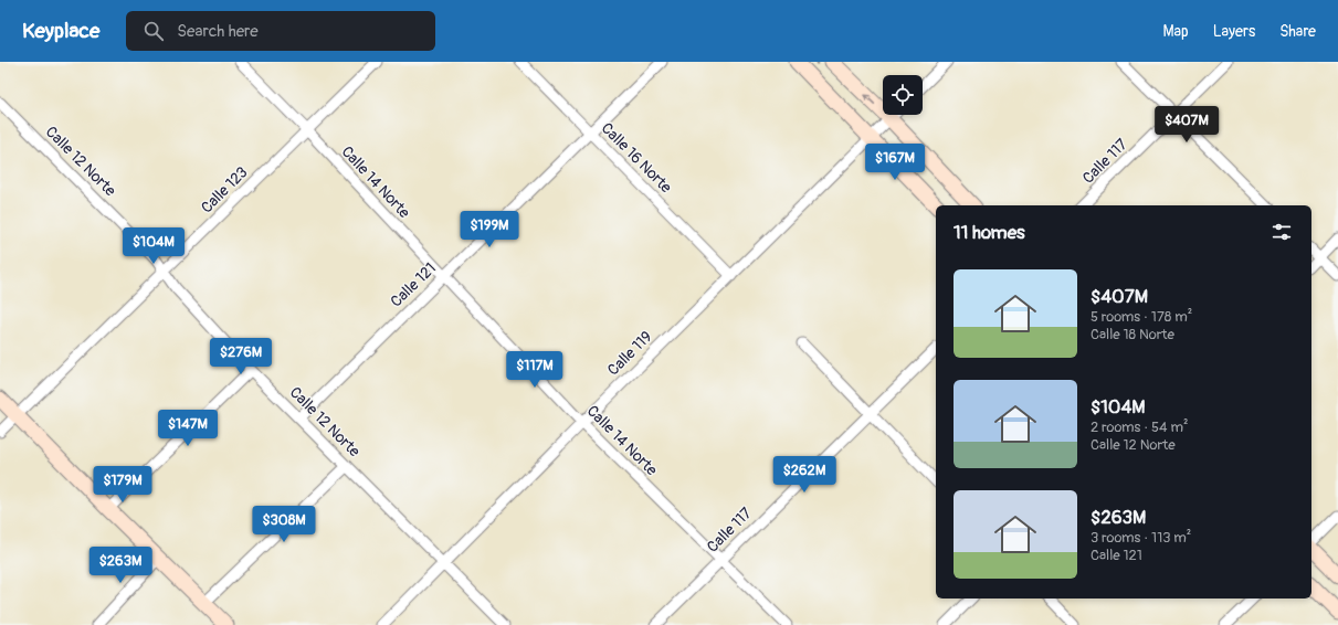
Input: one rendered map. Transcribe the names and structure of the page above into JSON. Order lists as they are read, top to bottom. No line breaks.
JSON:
{"streets":{"street":["Calle 16 Norte","Calle 12 Norte","Calle 117","Calle 14 Norte","Calle 123","Calle 121","Calle 119"]},"crossings":[["Calle 16 Norte","Calle 121"],["Calle 16 Norte","Calle 119"],["Calle 12 Norte","Calle 123"],["Calle 12 Norte","Calle 121"],["Calle 12 Norte","Calle 119"],["Calle 117","Calle 14 Norte"],["Calle 14 Norte","Calle 123"],["Calle 14 Norte","Calle 121"],["Calle 14 Norte","Calle 119"]],"page":{"header":"Keyplace","search":"Search here","nav":["Map","Layers","Share"],"price":["$407M","$167M","$199M","$104M","$276M","$117M","$147M","$262M","$179M","$308M","$263M"],"heading":"11 homes","list":[{"name":"$407M","note":"5 rooms · 178 m² · Calle 18 Norte"},{"name":"$104M","note":"2 rooms · 54 m² · Calle 12 Norte"},{"name":"$263M","note":"3 rooms · 113 m² · Calle 121"}]}}
